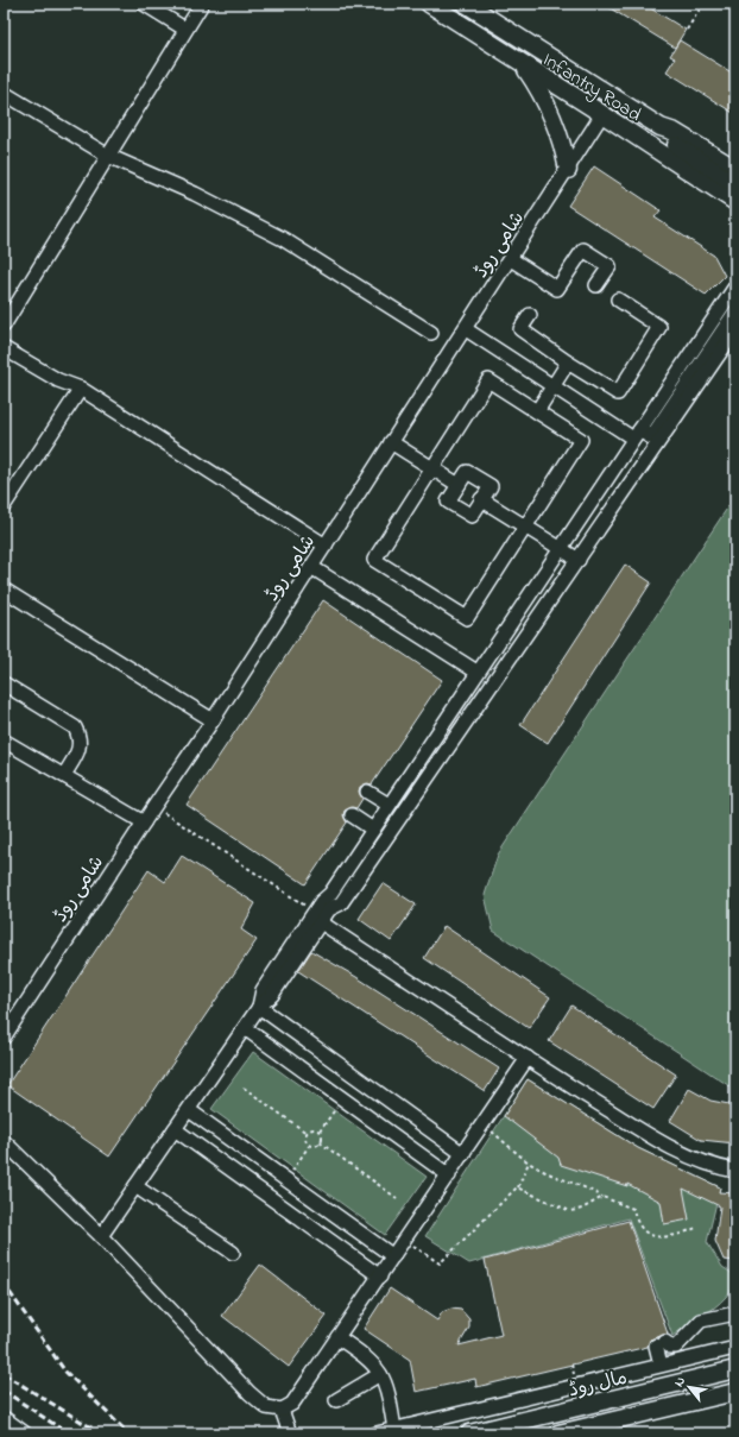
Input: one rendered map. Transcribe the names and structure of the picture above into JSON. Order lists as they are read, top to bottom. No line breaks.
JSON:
{"streets":{"main road":["Infantry Road","مال روڈ"],"street":["شامی روڈ"]},"crossings":[["Infantry Road","شامی روڈ"]],"north":"top left"}
